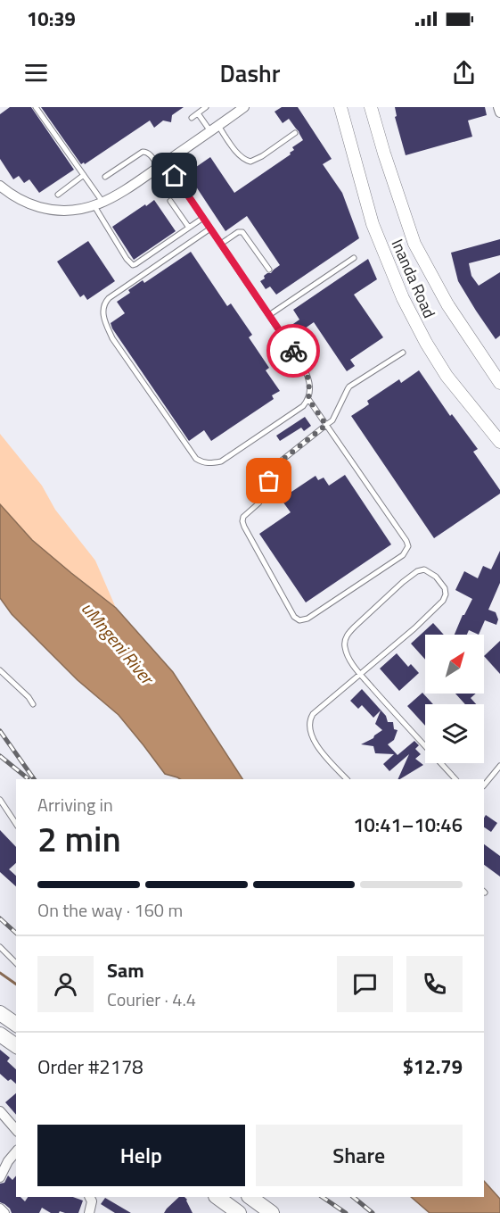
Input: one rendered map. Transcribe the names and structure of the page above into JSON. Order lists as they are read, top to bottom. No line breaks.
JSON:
{"streets":{"main road":["Inanda Road"]},"water":["uMngeni River"],"north":"top right","page":{"status":"10:39","header":"Dashr","heading":["2 min","Arriving in","10:41–10:46"],"panel":["Sam","Courier · 4.4","Order #2178","$12.79"],"bar":"On the way · 160 m","buttons":["Help","Share"]}}
